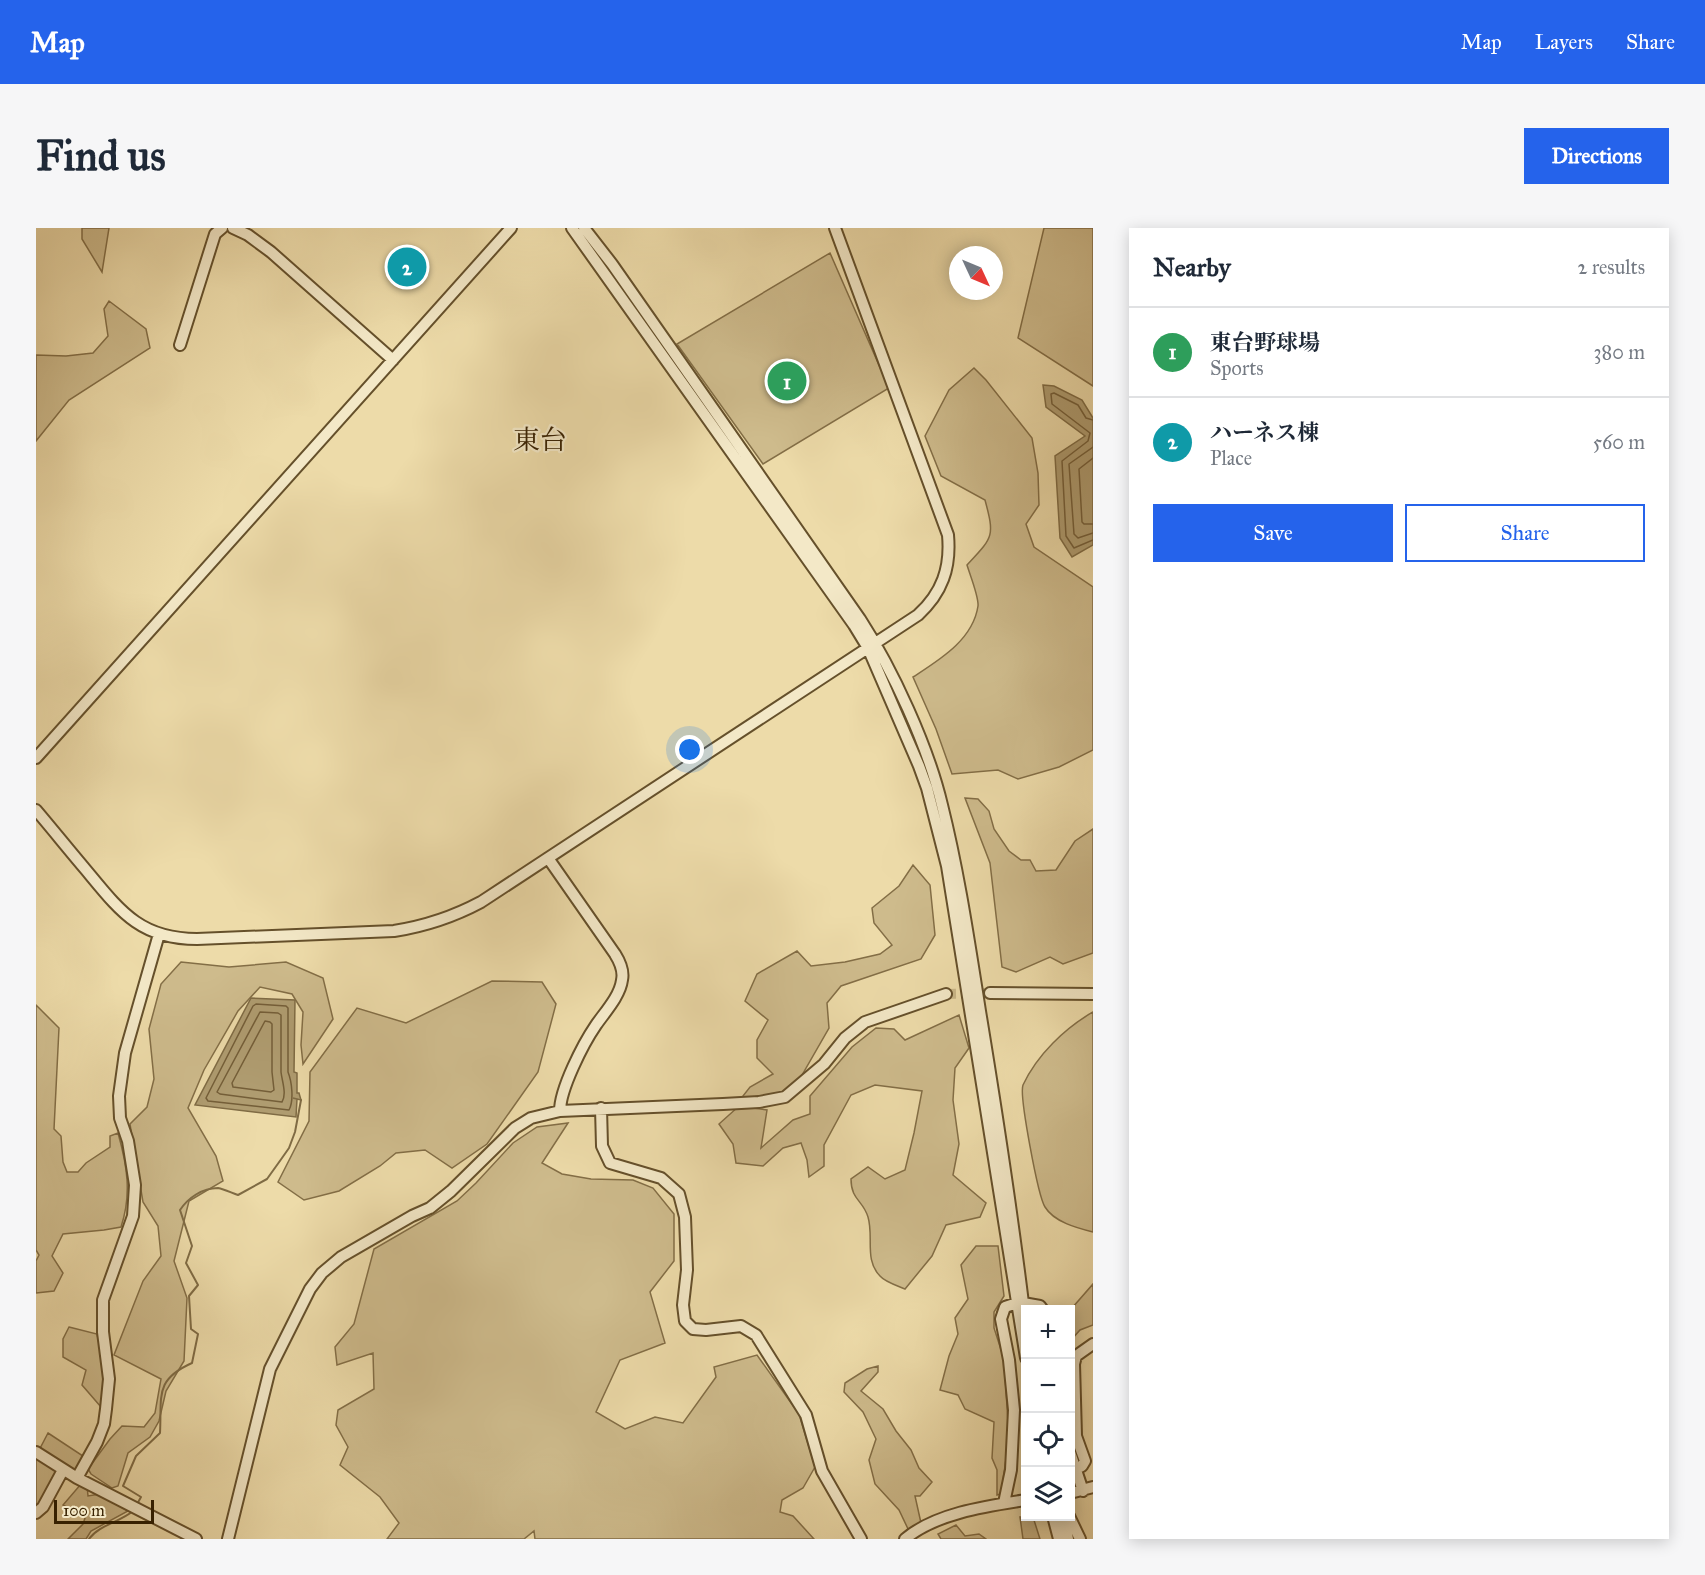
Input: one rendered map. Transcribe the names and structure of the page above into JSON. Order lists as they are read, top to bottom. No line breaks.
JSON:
{"districts":["東台"],"scale_bar":"100 m","north":"bottom right","page":{"header":"Map","nav":["Map","Layers","Share"],"buttons":["Directions",["Save","Share"]],"title":"Find us","heading":["Nearby","2 results"],"pins":["2","1"],"list":[{"mark":"1","name":"東台野球場","note":"Sports","value":"380 m"},{"mark":"2","name":"ハーネス棟","note":"Place","value":"560 m"}],"map_buttons":["+","−"],"scale":"100 m"}}
